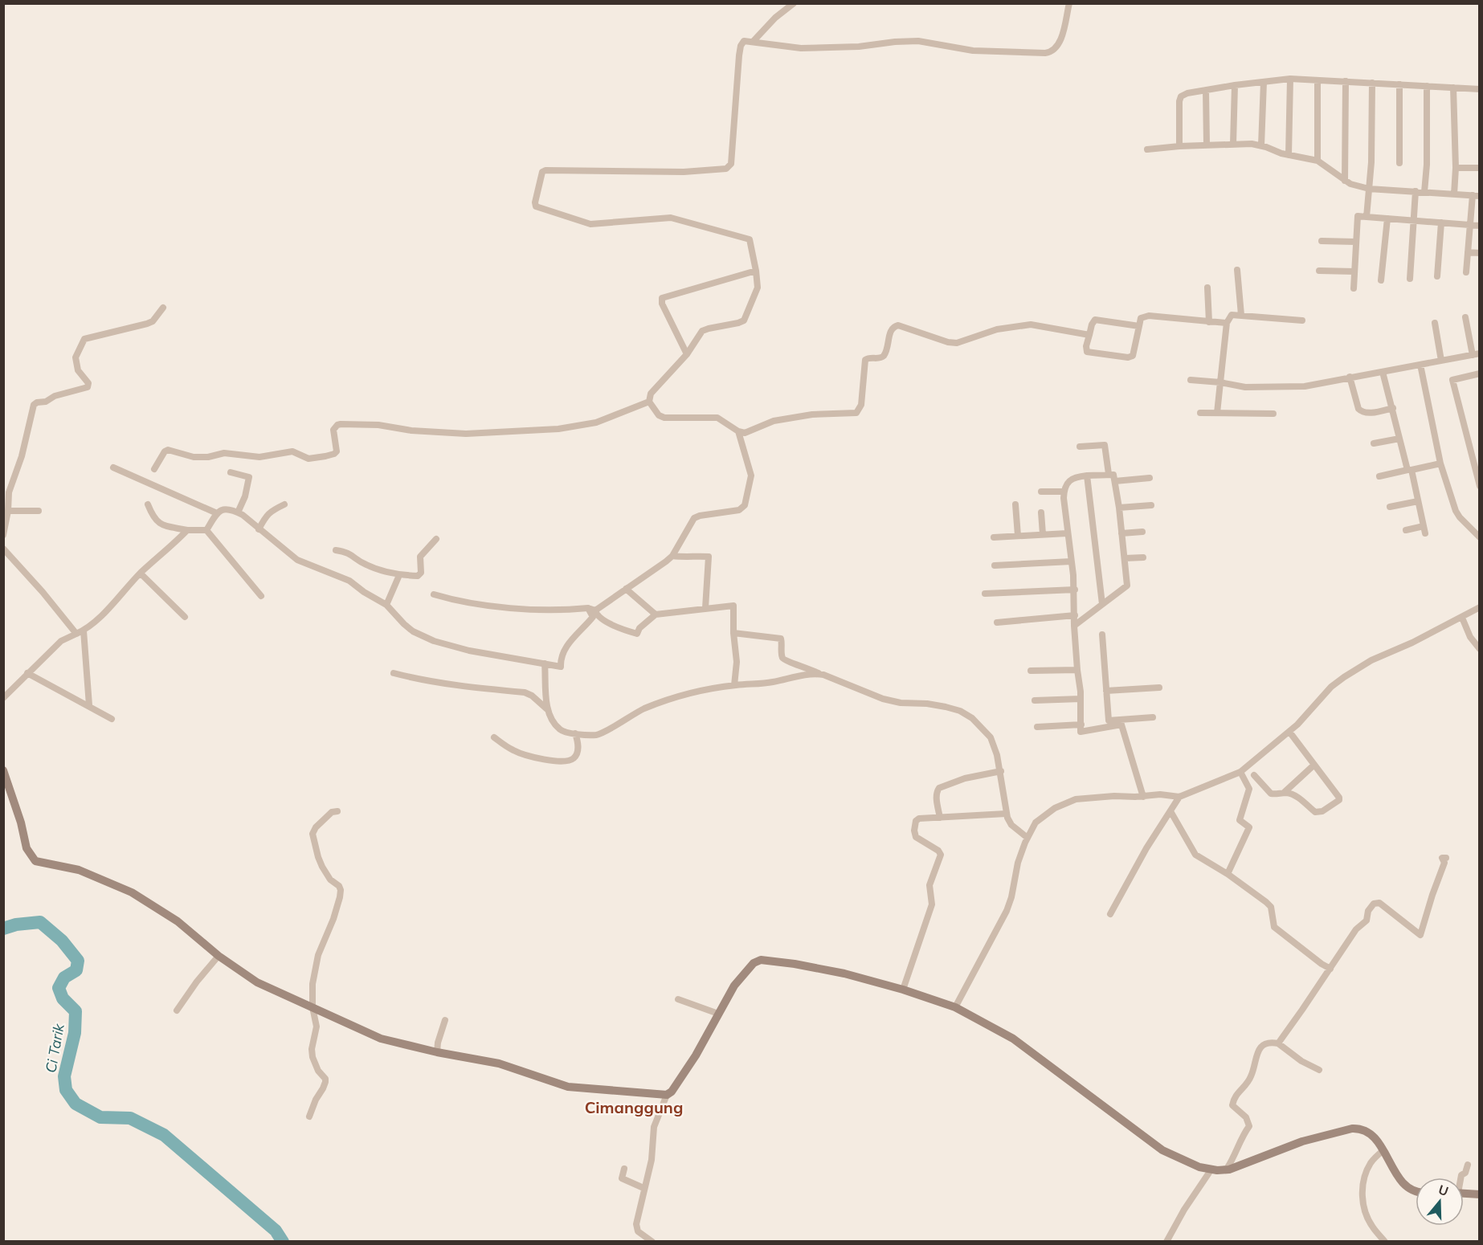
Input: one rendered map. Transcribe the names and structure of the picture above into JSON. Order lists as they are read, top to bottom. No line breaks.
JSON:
{"districts":["Cimanggung"],"water":["Ci Tarik"],"north":"top"}
